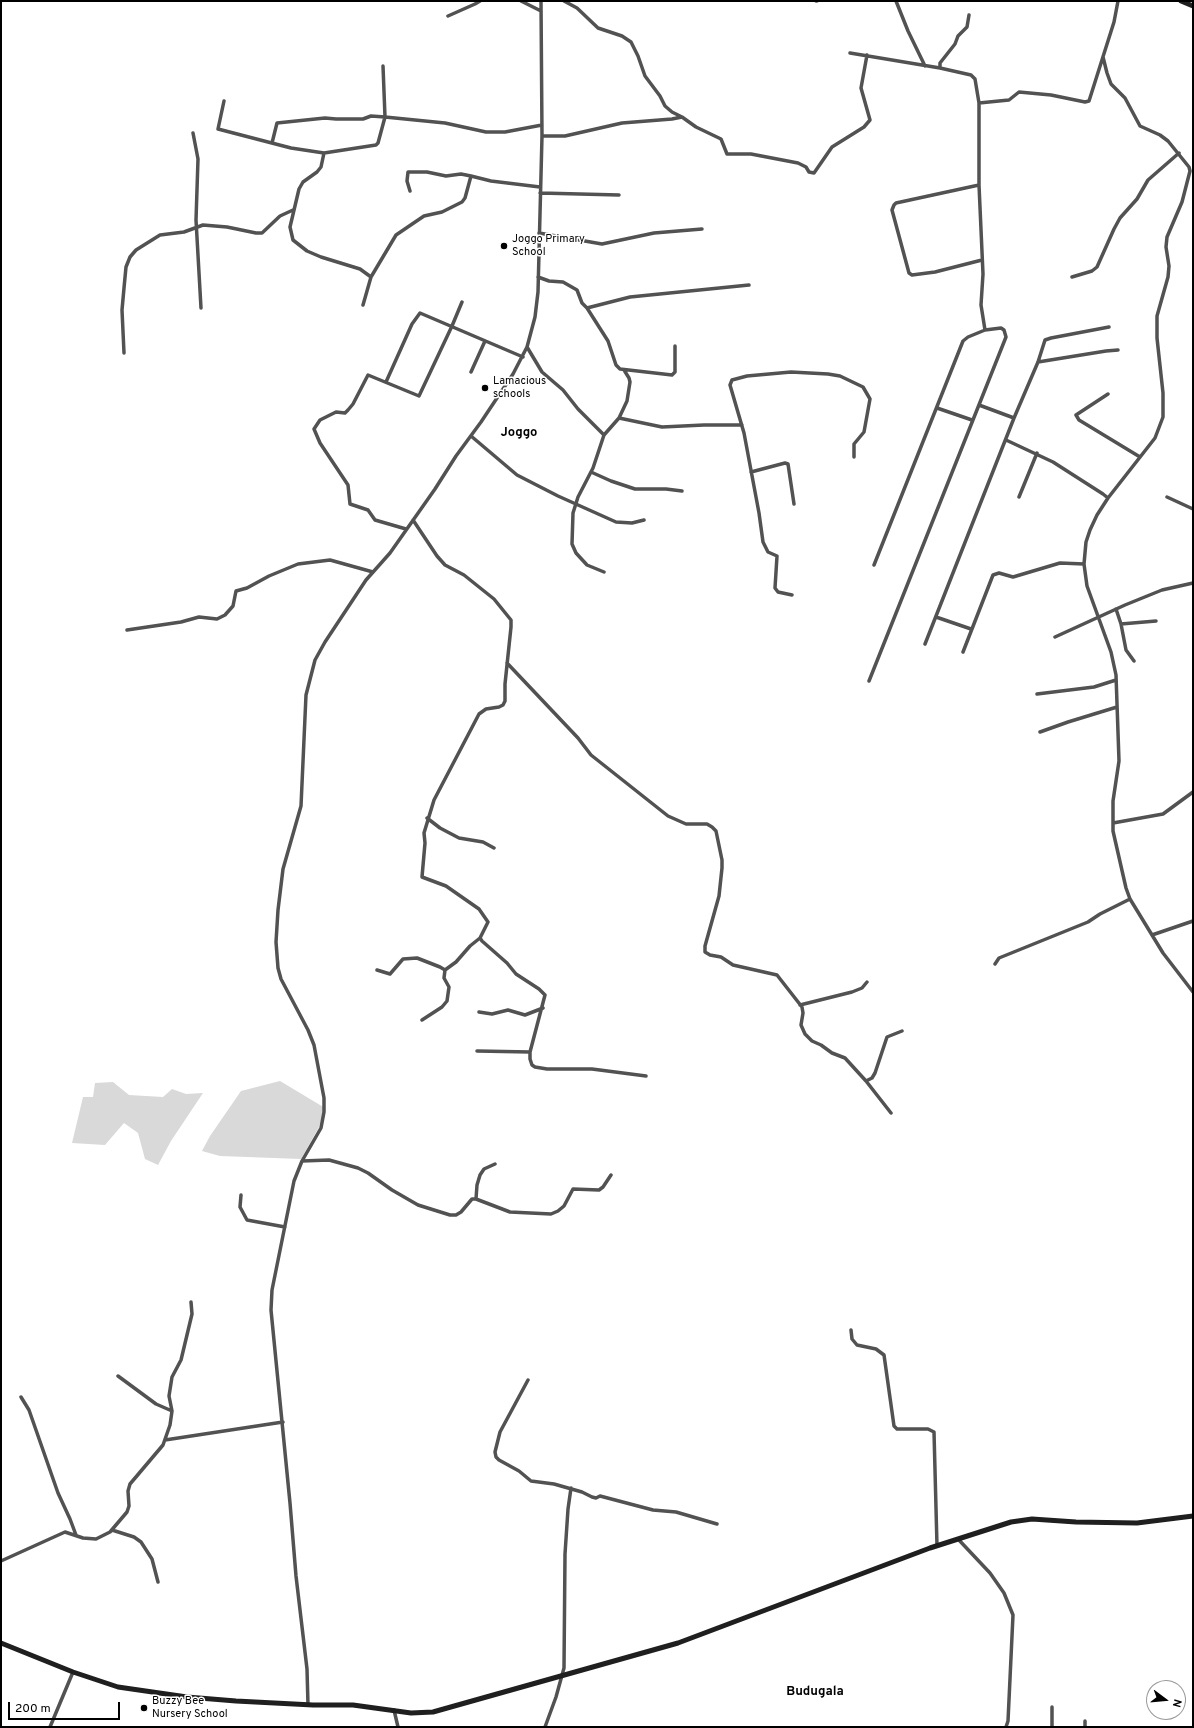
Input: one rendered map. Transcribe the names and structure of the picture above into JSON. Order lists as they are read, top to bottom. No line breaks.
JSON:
{"districts":["Joggo","Budugala"],"places":["Joggo Primary School","Lamacious schools","Buzzy Bee Nursery School"],"scale_bar":"200 m","north":"right"}
